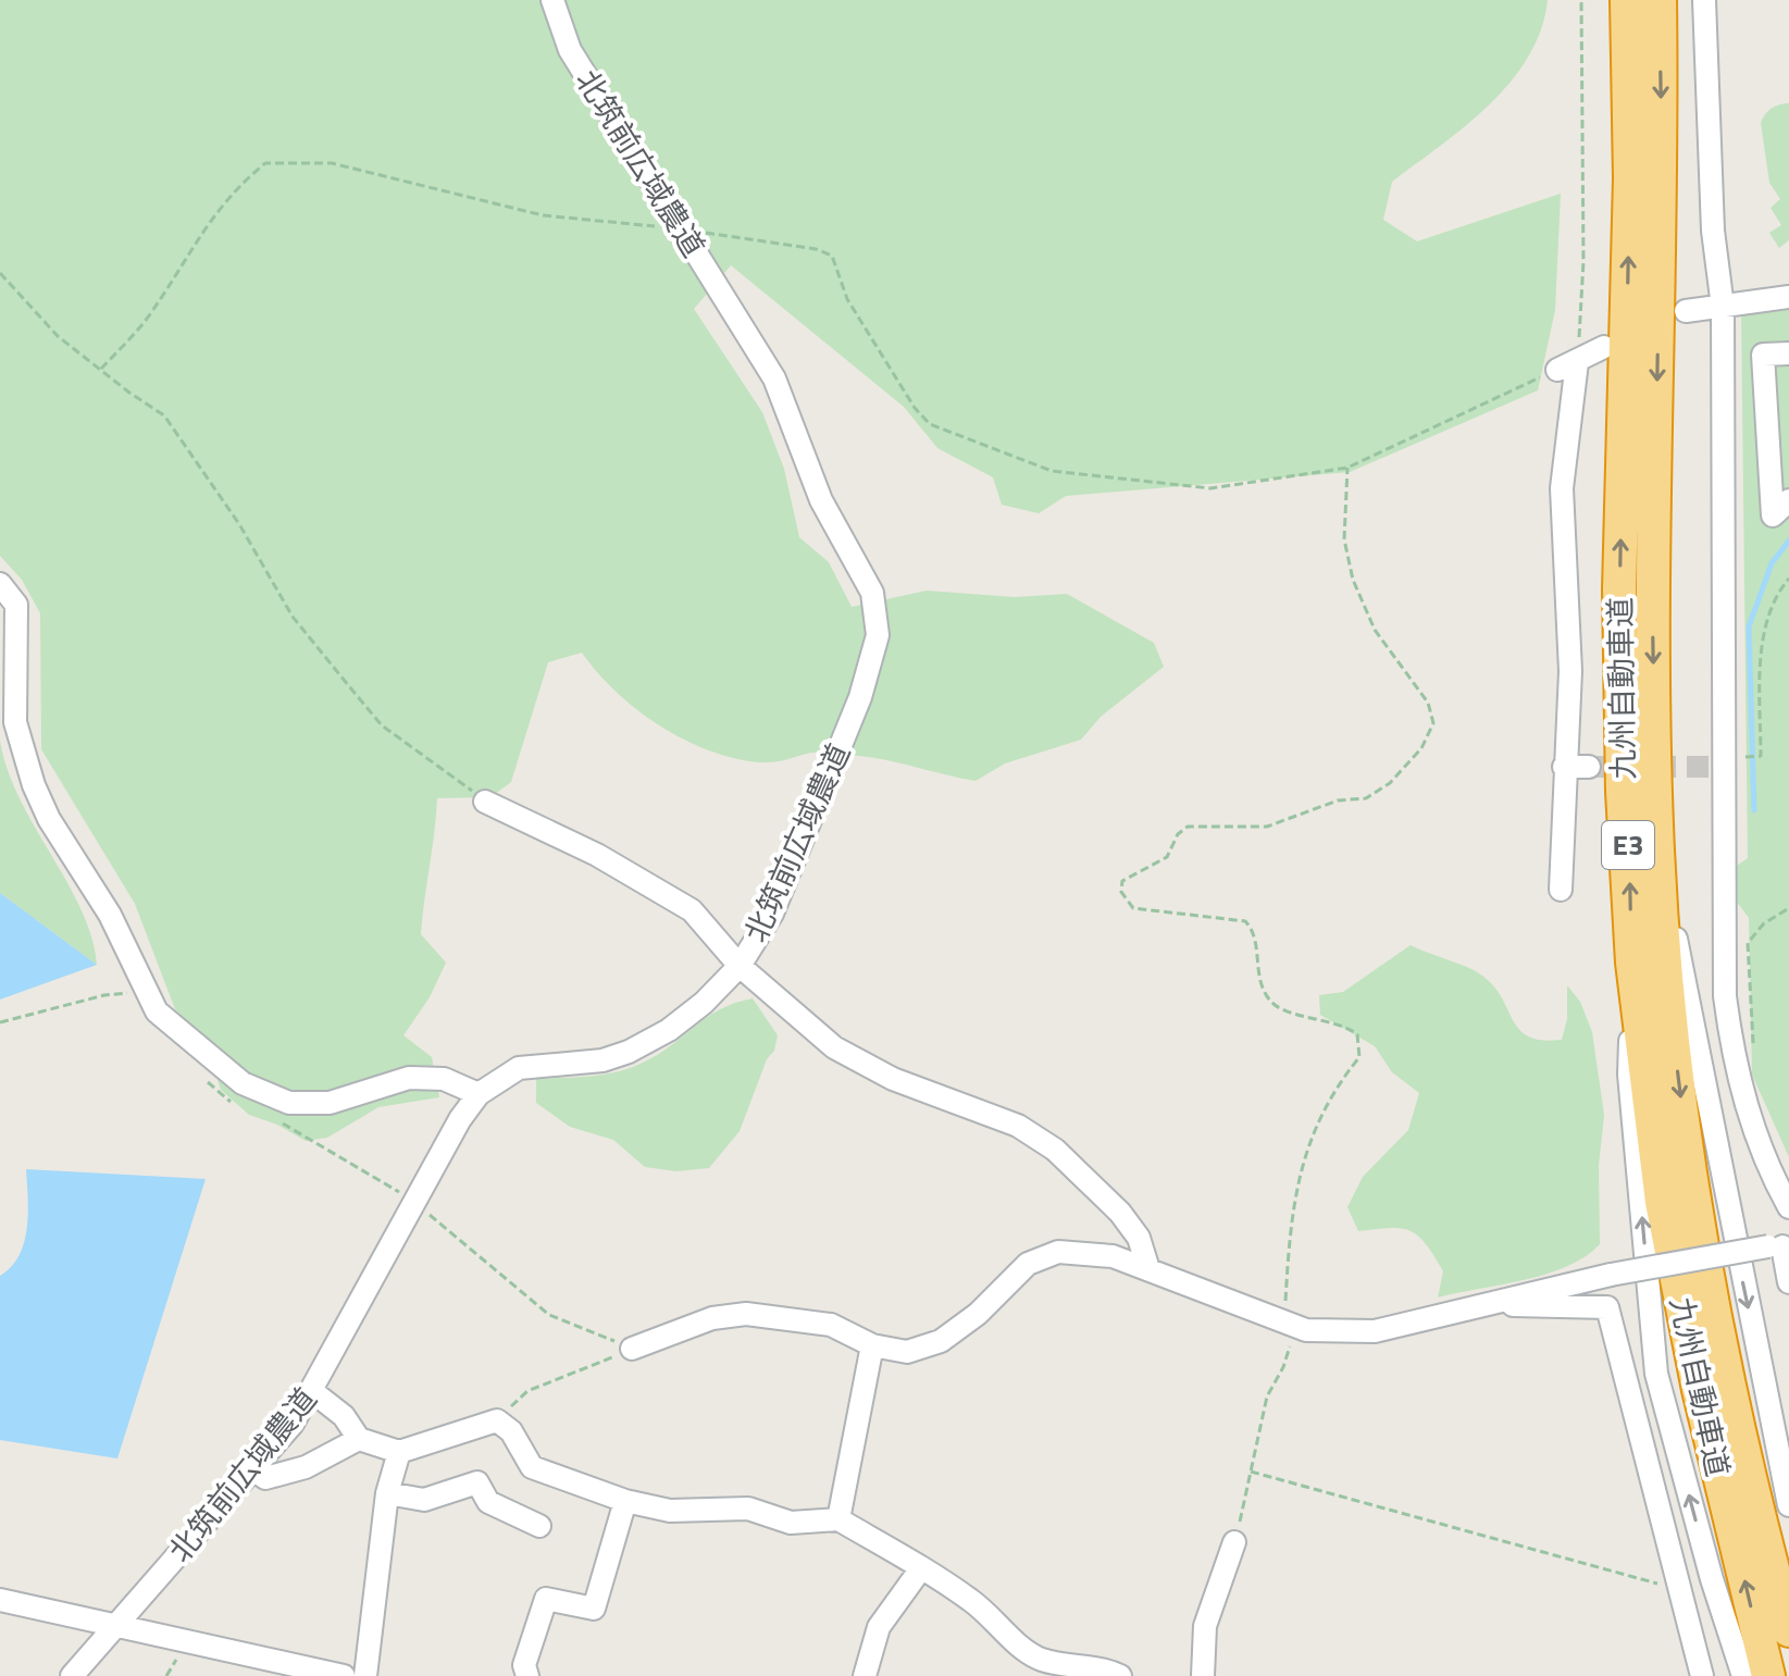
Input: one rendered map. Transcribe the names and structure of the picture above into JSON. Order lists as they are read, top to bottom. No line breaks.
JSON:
{"streets":{"highway":["九州自動車道","E3"],"street":["北筑前広域農道"]}}
